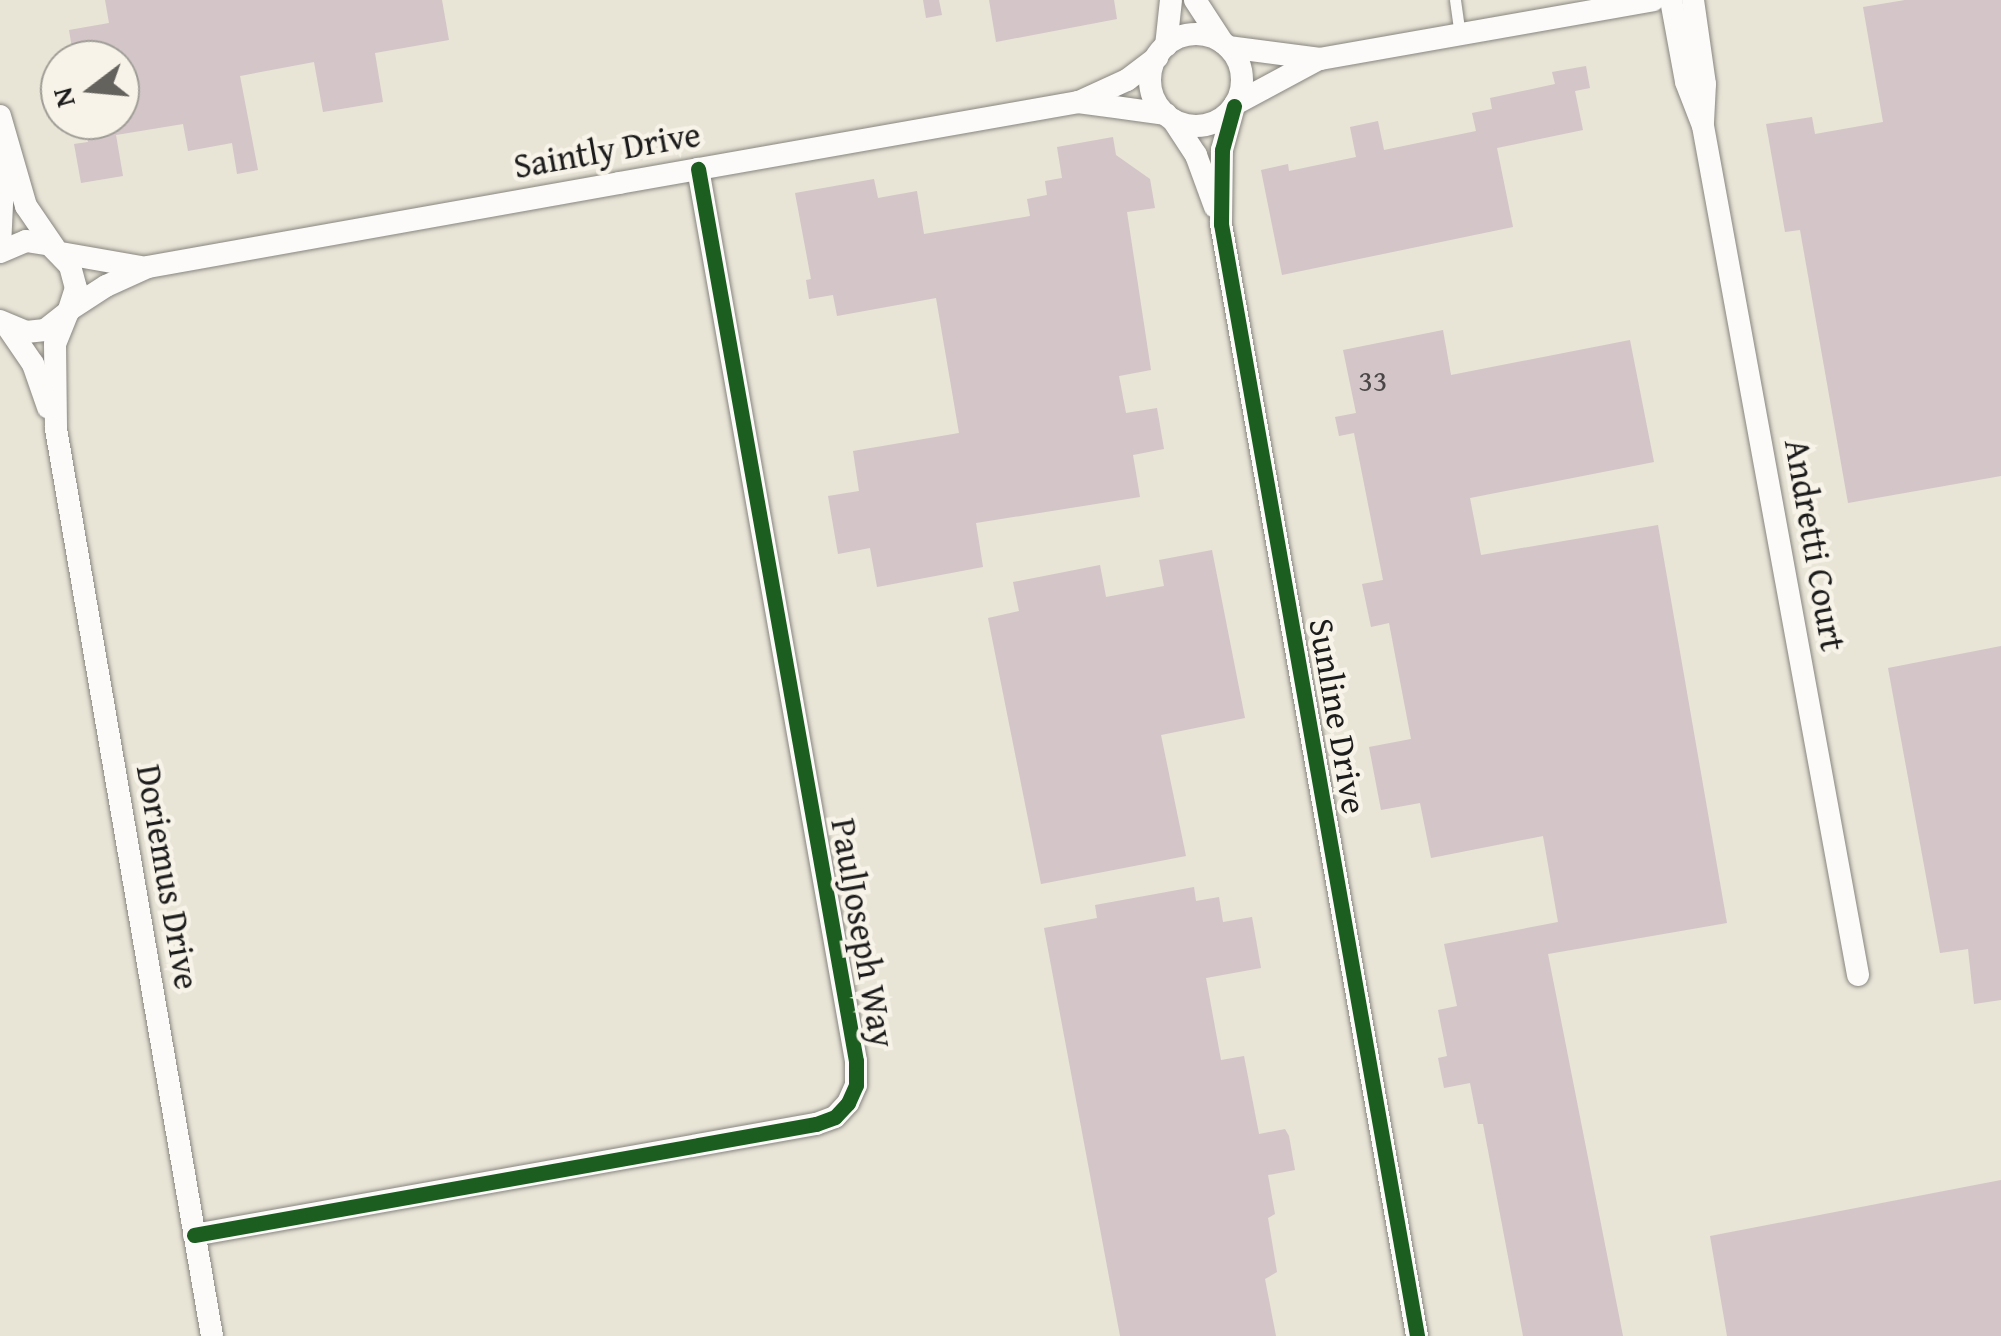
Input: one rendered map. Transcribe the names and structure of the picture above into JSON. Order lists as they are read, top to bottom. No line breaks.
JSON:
{"streets":{"street":["Saintly Drive","Andretti Court","Sunline Drive","Doriemus Drive","PaulJoseph Way"]},"crossings":[["Saintly Drive","Sunline Drive"],["Saintly Drive","Doriemus Drive"],["Saintly Drive","PaulJoseph Way"],["Doriemus Drive","PaulJoseph Way"]],"house_numbers":["33"],"north":"left"}
